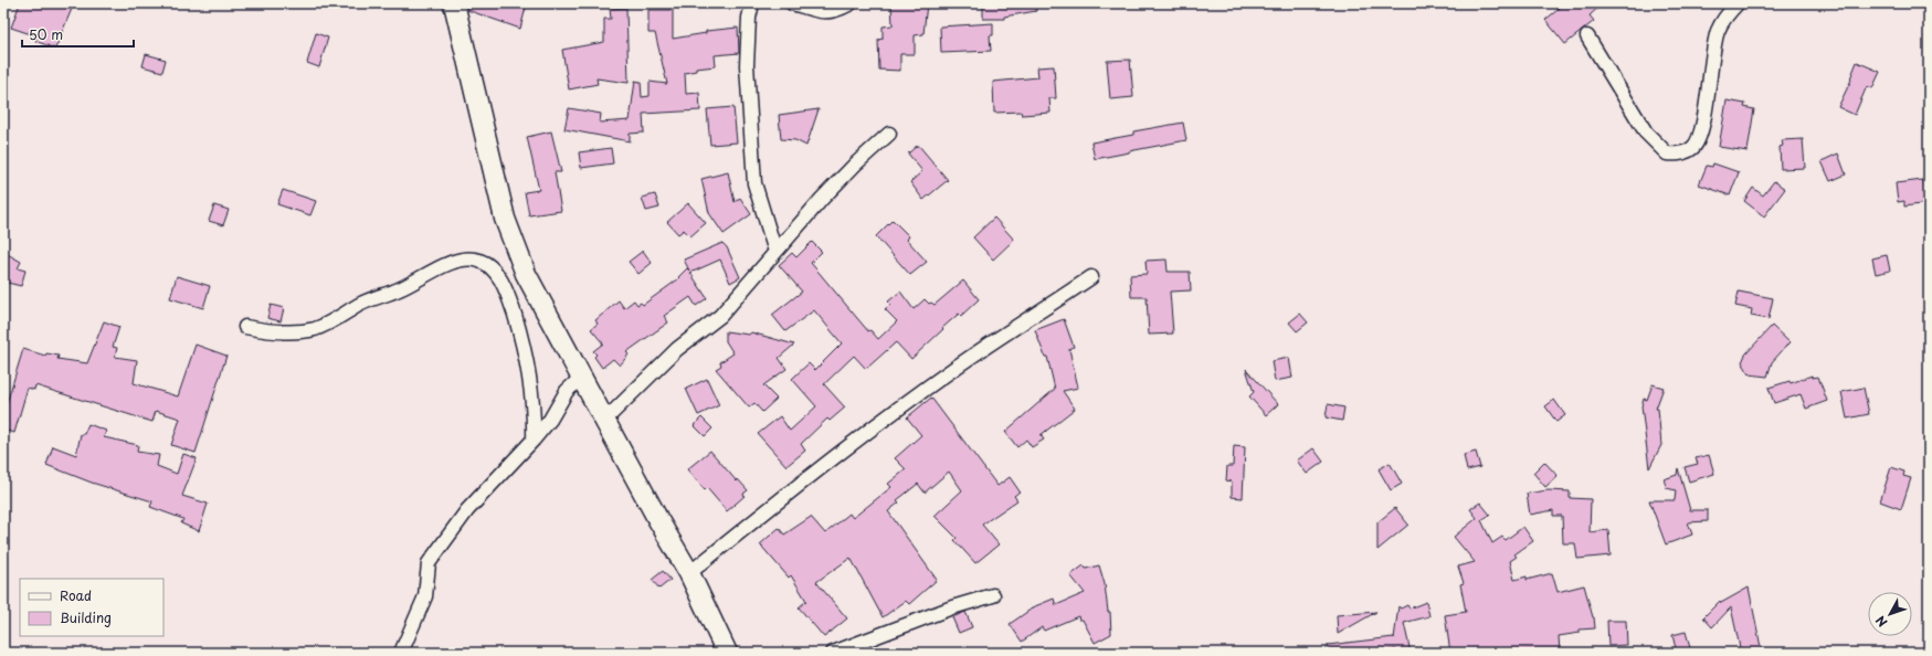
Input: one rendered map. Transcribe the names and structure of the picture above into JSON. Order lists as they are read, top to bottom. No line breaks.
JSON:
{"legend":["Road","Building"],"scale_bar":"50 m","north":"bottom left"}
